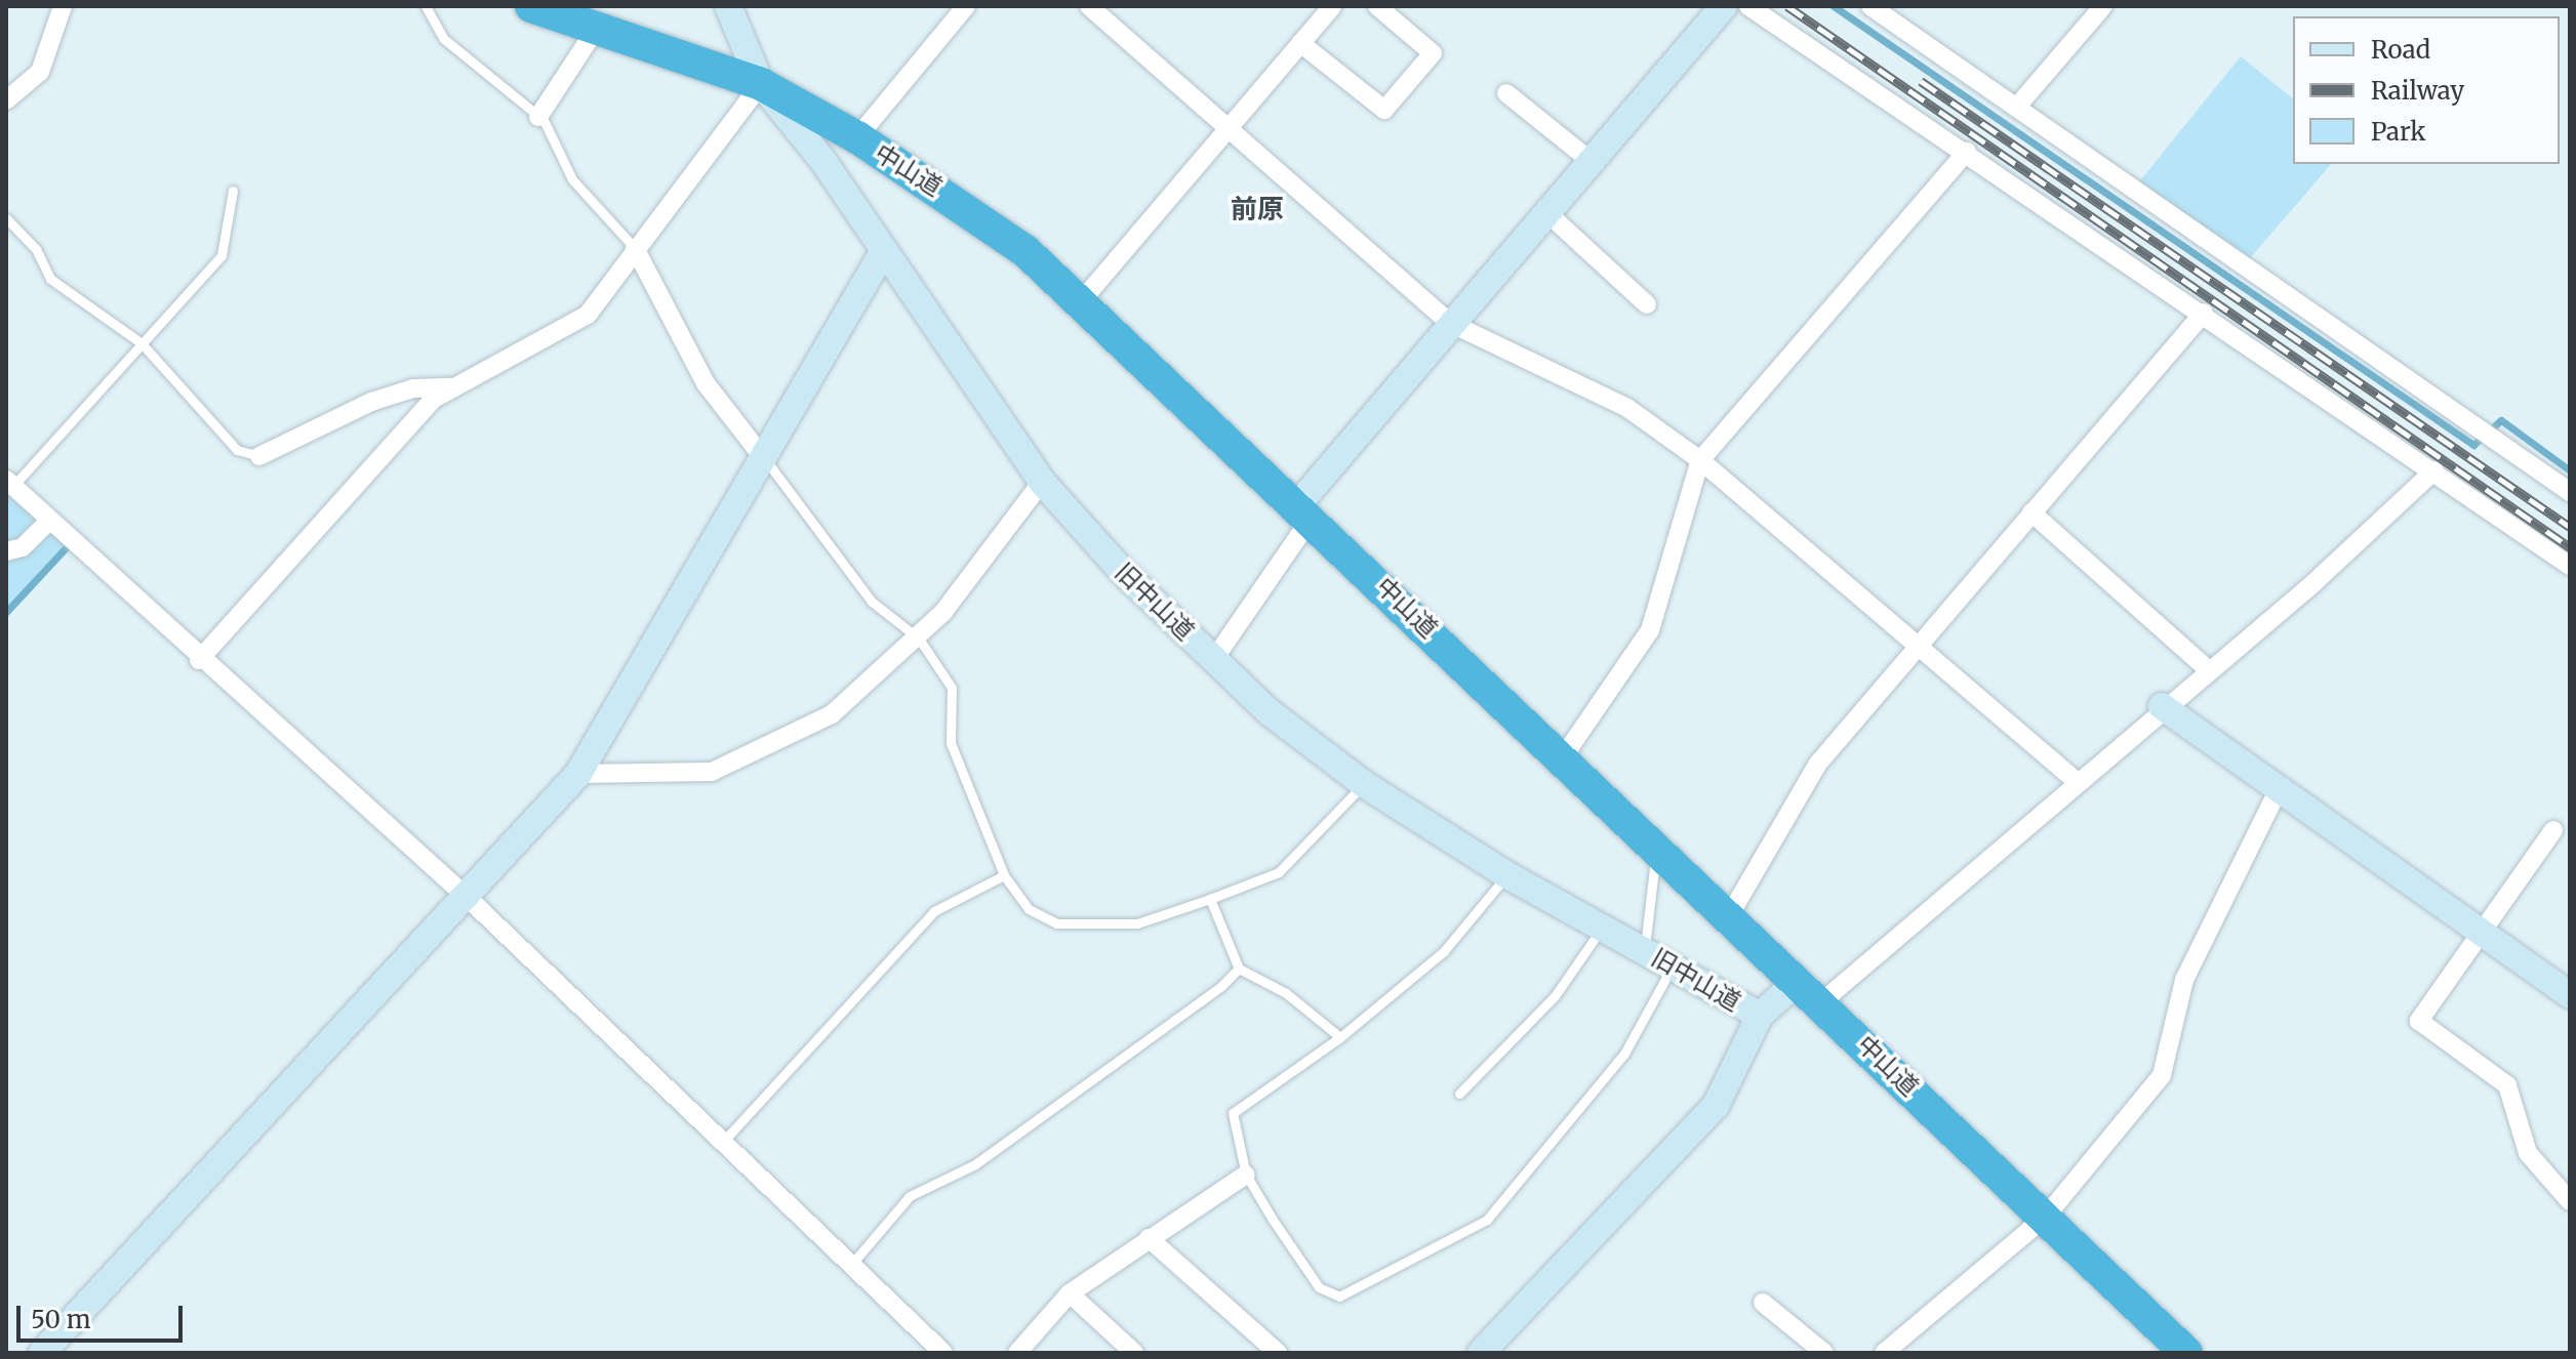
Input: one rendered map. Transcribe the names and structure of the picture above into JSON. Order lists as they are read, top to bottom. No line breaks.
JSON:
{"streets":{"highway":["中山道"],"street":["旧中山道"]},"crossings":[["中山道","旧中山道"]],"districts":["前原"],"legend":["Road","Railway","Park"],"scale_bar":"50 m"}
